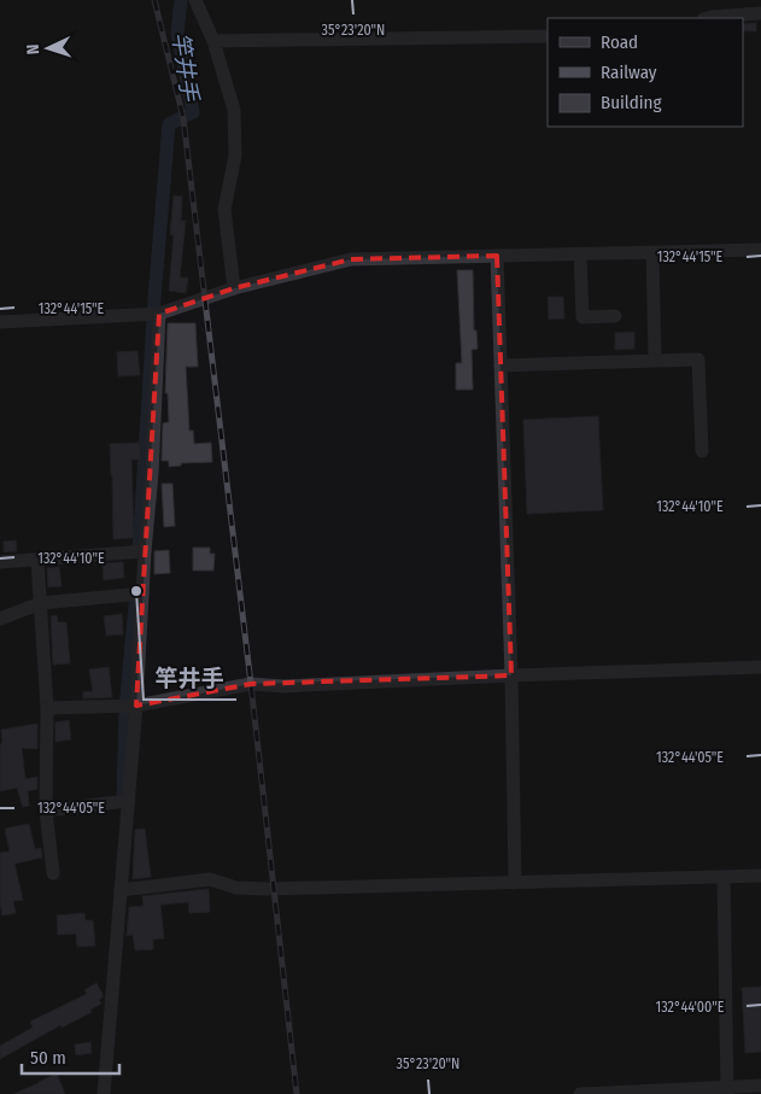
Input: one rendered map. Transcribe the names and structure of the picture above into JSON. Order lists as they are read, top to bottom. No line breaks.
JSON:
{"water":["竿井手"],"places":["竿井手"],"legend":["Road","Railway","Building"],"scale_bar":"50 m","north":"left","coordinates":["35°23'20\"N","132°44'15\"E","132°44'10\"E","132°44'05\"E","132°44'00\"E"]}
